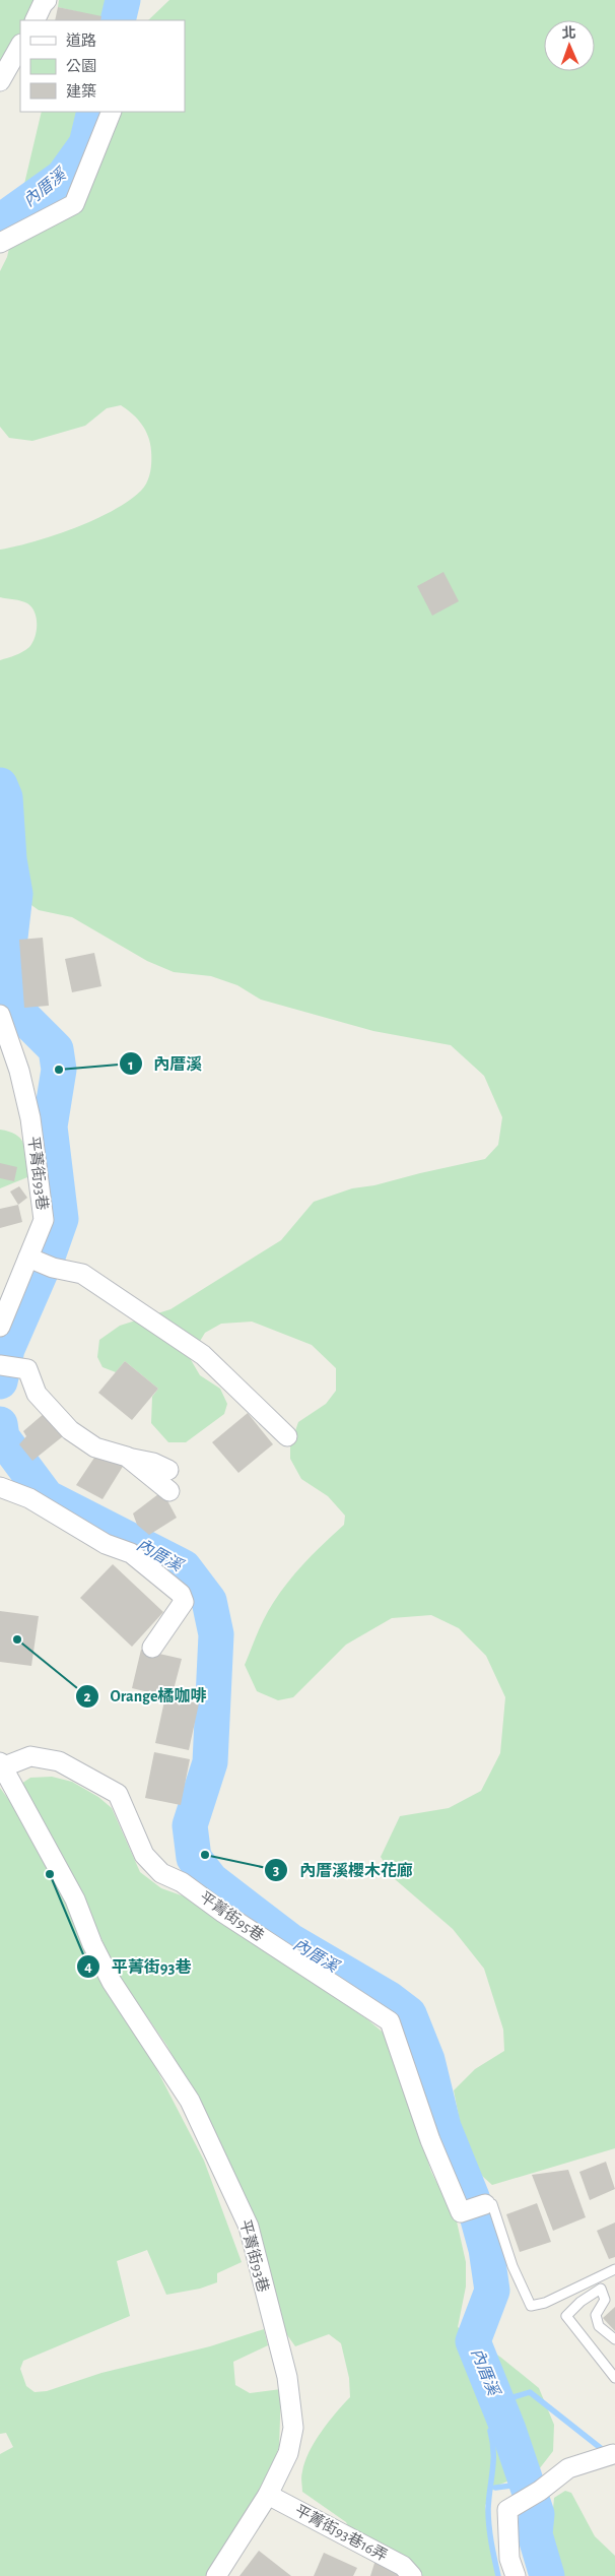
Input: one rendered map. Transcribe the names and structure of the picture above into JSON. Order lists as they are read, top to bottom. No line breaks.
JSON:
{"streets":{"street":["平菁街93巷","平菁街95巷","平菁街93巷16弄"]},"crossings":[["平菁街93巷","平菁街95巷"],["平菁街93巷","平菁街93巷16弄"]],"water":["內厝溪"],"places":["內厝溪","Orange橘咖啡","內厝溪櫻木花廊","平菁街93巷"],"legend":["道路","公園","建築"],"north":"top"}
